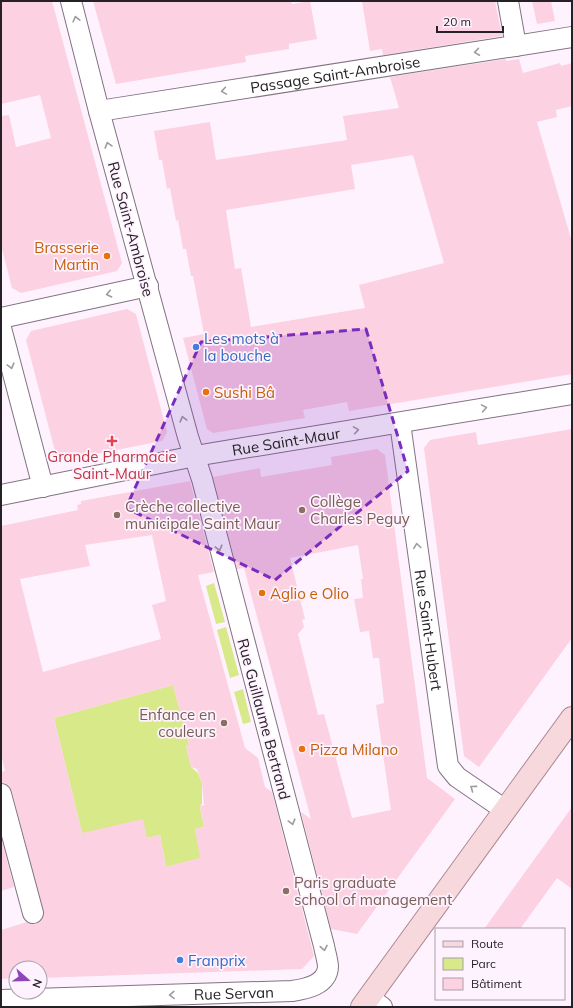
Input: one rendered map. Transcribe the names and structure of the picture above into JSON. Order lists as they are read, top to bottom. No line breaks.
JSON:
{"streets":{"street":["Passage Saint-Ambroise","Rue Saint-Ambroise","Rue Saint-Maur","Rue Saint-Hubert","Rue Guillaume Bertrand","Rue Servan"]},"crossings":[["Passage Saint-Ambroise","Rue Saint-Ambroise"],["Rue Saint-Ambroise","Rue Saint-Maur"],["Rue Saint-Ambroise","Rue Guillaume Bertrand"],["Rue Saint-Maur","Rue Saint-Hubert"],["Rue Saint-Maur","Rue Guillaume Bertrand"],["Rue Guillaume Bertrand","Rue Servan"]],"one_way":["Passage Saint-Ambroise","Rue Saint-Maur","Rue Saint-Hubert","Rue Guillaume Bertrand","Rue Servan"],"places":{"other":["Brasserie Martin","Les mots à la bouche","Sushi Bâ","Collège Charles Peguy","Crèche collective municipale Saint Maur","Aglio e Olio","Enfance en couleurs","Pizza Milano","Paris graduate school of management","Franprix"],"health":["Grande Pharmacie Saint-Maur"]},"legend":["Route","Parc","Bâtiment"],"scale_bar":"20 m","north":"right"}
